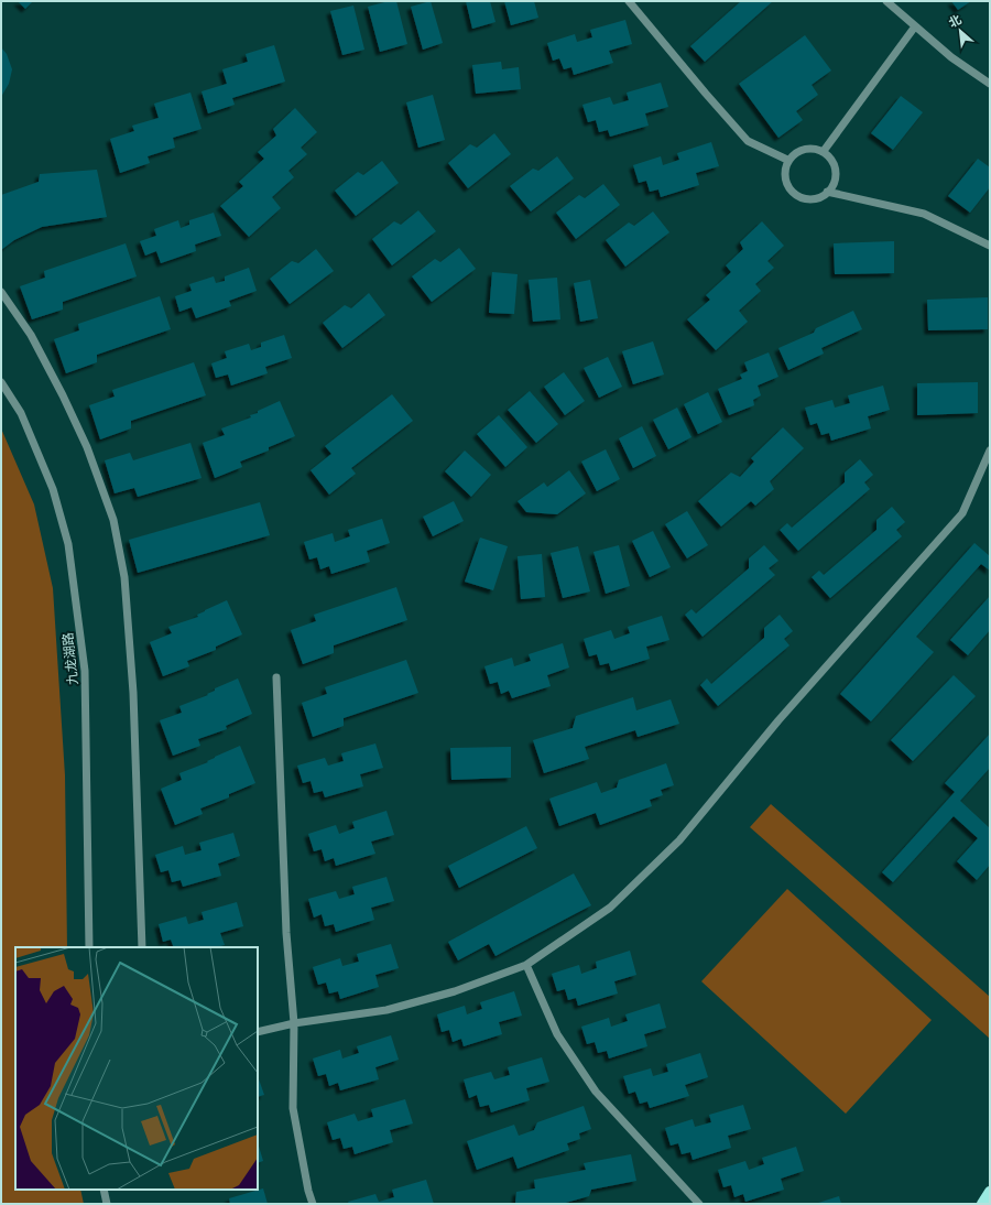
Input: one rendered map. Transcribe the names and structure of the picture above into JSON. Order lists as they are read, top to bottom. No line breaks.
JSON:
{"streets":{"street":["九龙湖路"]},"north":"top left"}
